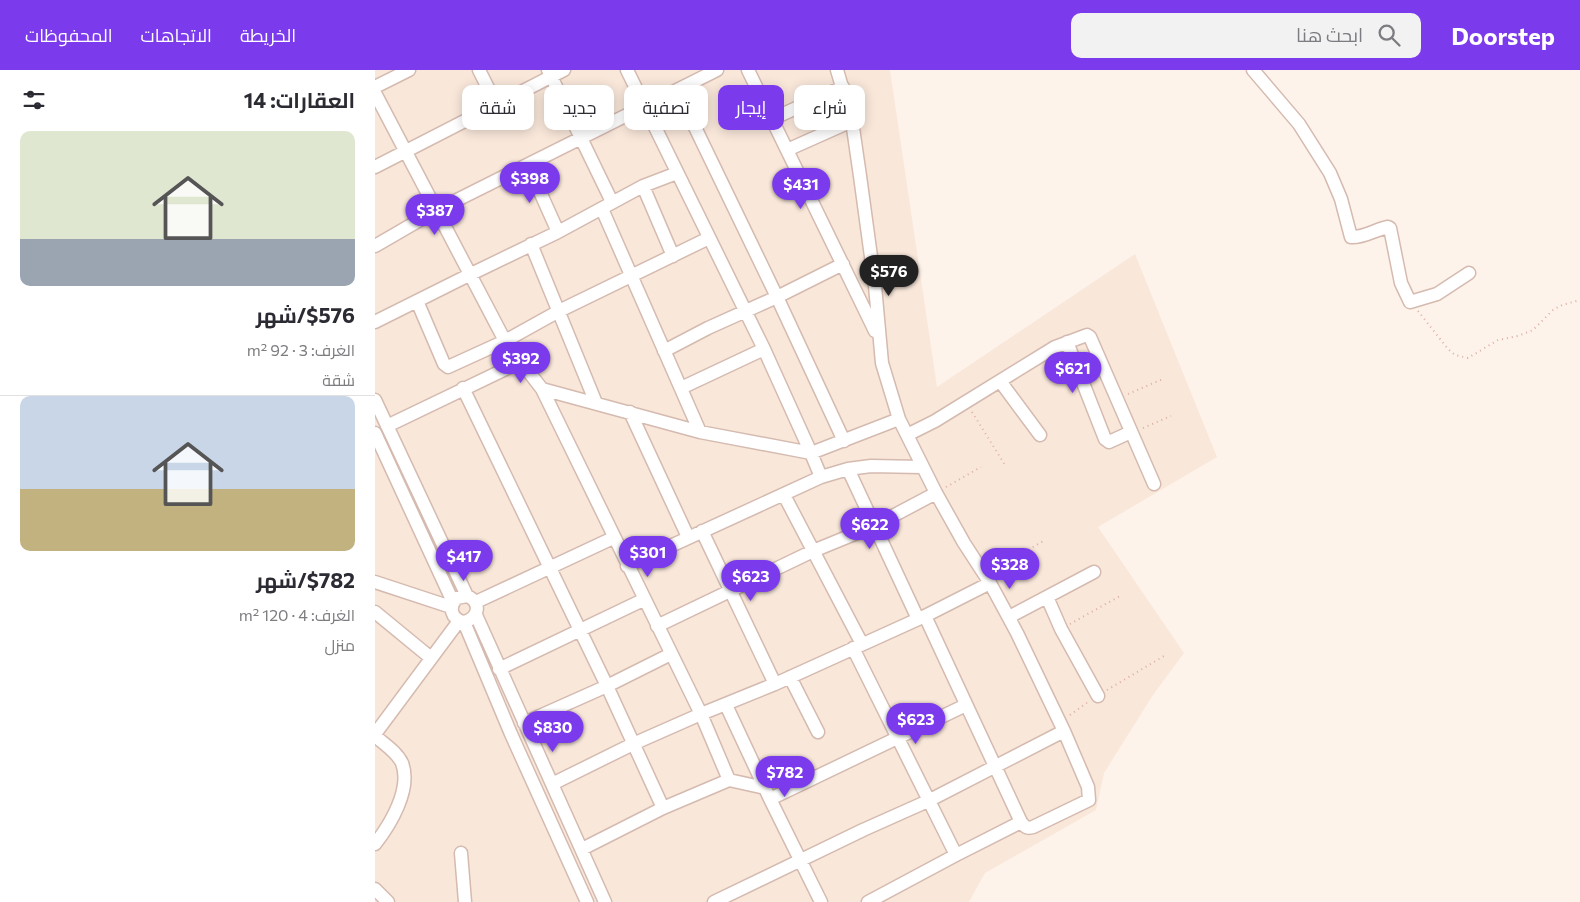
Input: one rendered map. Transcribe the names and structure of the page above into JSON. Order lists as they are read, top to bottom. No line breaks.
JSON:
{"page":{"header":"Doorstep","search":"ابحث هنا","nav":["الخريطة","الاتجاهات","المحفوظات"],"heading":"العقارات: 14","chip":["شراء","إيجار","تصفية","جديد","شقة"],"list":[{"name":"$576/شهر","note":"الغرف: 3 · 92 m² · شقة"},{"name":"$782/شهر","note":"الغرف: 4 · 120 m² · منزل"}],"price":["$398","$431","$387","$576","$392","$621","$622","$301","$417","$328","$623","$623","$830","$782"]}}
